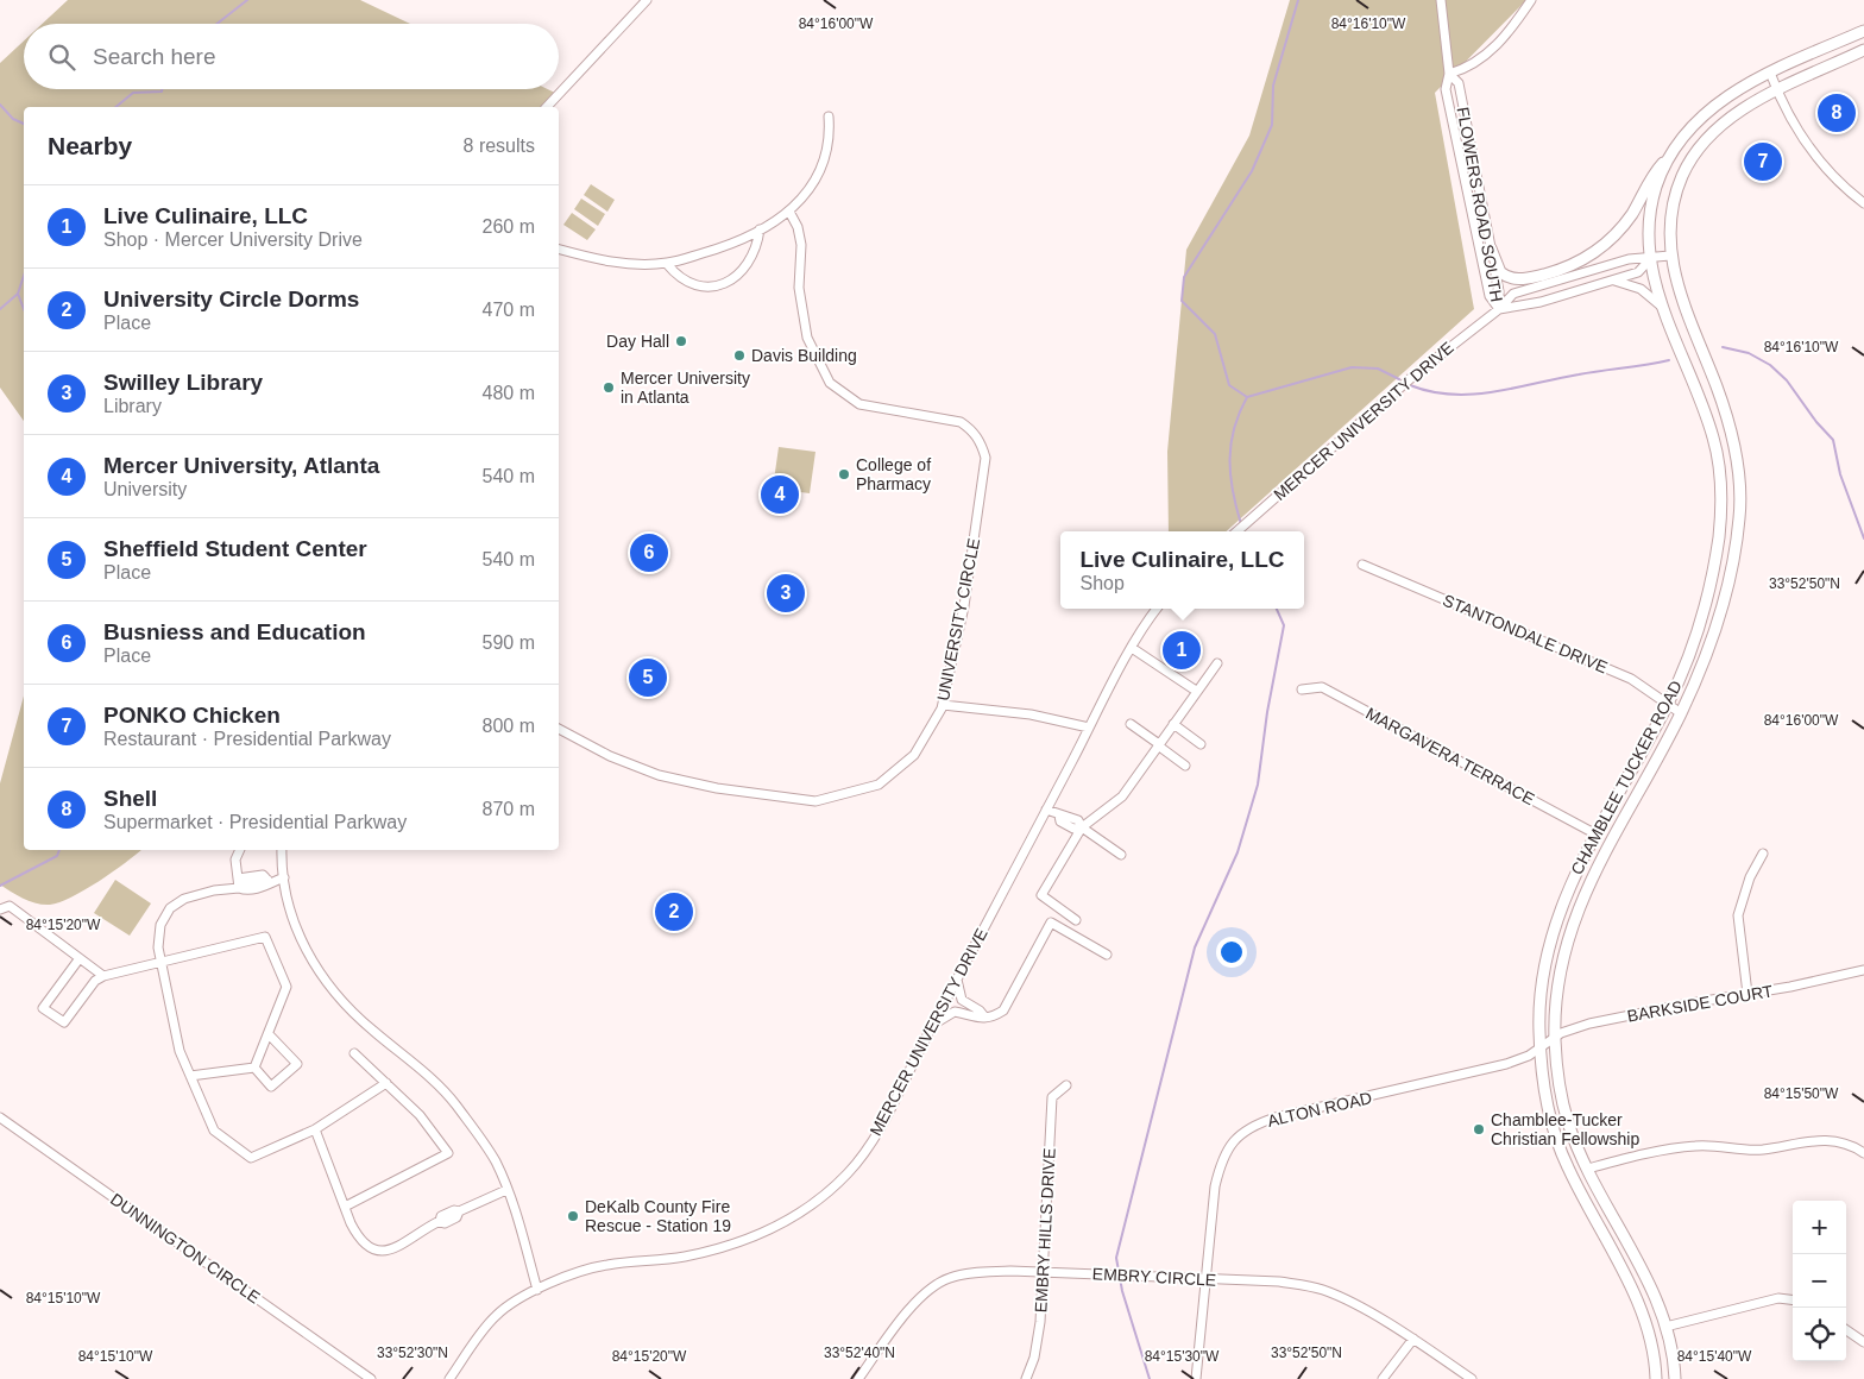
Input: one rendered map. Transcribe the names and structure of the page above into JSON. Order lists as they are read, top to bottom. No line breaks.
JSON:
{"streets":{"main road":["CHAMBLEE TUCKER ROAD"],"street":["FLOWERS ROAD SOUTH","MERCER UNIVERSITY DRIVE","UNIVERSITY CIRCLE","STANTONDALE DRIVE","MARGAVERA TERRACE","BARKSIDE COURT","ALTON ROAD","EMBRY HILLS DRIVE","DUNNINGTON CIRCLE","EMBRY CIRCLE"]},"crossings":[["FLOWERS ROAD SOUTH","MERCER UNIVERSITY DRIVE"],["MERCER UNIVERSITY DRIVE","CHAMBLEE TUCKER ROAD"],["STANTONDALE DRIVE","CHAMBLEE TUCKER ROAD"],["MARGAVERA TERRACE","CHAMBLEE TUCKER ROAD"],["CHAMBLEE TUCKER ROAD","BARKSIDE COURT"],["CHAMBLEE TUCKER ROAD","ALTON ROAD"],["BARKSIDE COURT","ALTON ROAD"],["ALTON ROAD","EMBRY CIRCLE"],["EMBRY HILLS DRIVE","EMBRY CIRCLE"]],"places":["Day Hall","Davis Building","Mercer University in Atlanta","College of Pharmacy","Chamblee-Tucker Christian Fellowship","DeKalb County Fire Rescue - Station 19"],"page":{"search":"Search here","pins":["8","7","4","6","3","1","5","2"],"heading":["Nearby","8 results"],"list":[{"mark":"1","name":"Live Culinaire, LLC","note":"Shop · Mercer University Drive","value":"260 m"},{"mark":"2","name":"University Circle Dorms","note":"Place","value":"470 m"},{"mark":"3","name":"Swilley Library","note":"Library","value":"480 m"},{"mark":"4","name":"Mercer University, Atlanta","note":"University","value":"540 m"},{"mark":"5","name":"Sheffield Student Center","note":"Place","value":"540 m"},{"mark":"6","name":"Busniess and Education","note":"Place","value":"590 m"},{"mark":"7","name":"PONKO Chicken","note":"Restaurant · Presidential Parkway","value":"800 m"},{"mark":"8","name":"Shell","note":"Supermarket · Presidential Parkway","value":"870 m"}],"popup":["Live Culinaire, LLC","Shop"],"map_buttons":["+","−"]},"coordinates":["84°16'00\"W","84°16'10\"W","33°52'50\"N","84°15'20\"W","84°15'50\"W","84°15'10\"W","33°52'30\"N","33°52'40\"N","84°15'30\"W","84°15'40\"W"]}
